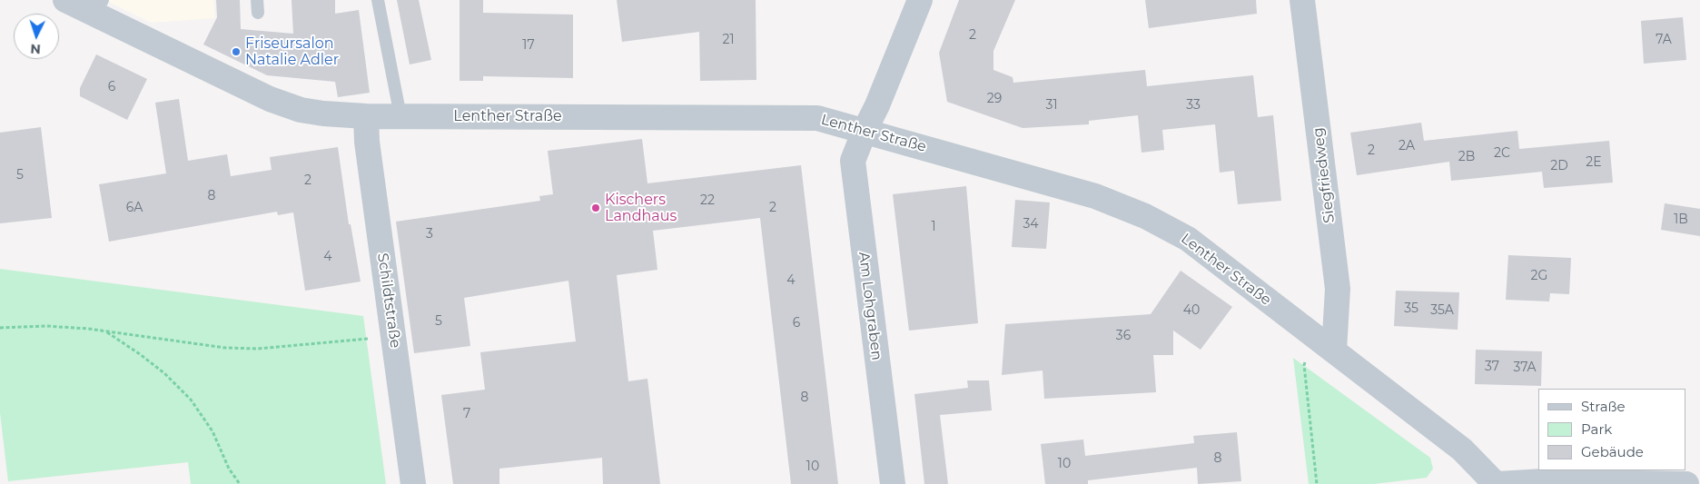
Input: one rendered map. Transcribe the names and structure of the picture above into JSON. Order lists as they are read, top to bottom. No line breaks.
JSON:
{"streets":{"street":["Lenther Straße","Siegfriedweg","Schildtstraße","Am Lohgraben"]},"crossings":[["Lenther Straße","Siegfriedweg"],["Lenther Straße","Schildtstraße"],["Lenther Straße","Am Lohgraben"]],"places":["Friseursalon Natalie Adler","Kischers Landhaus"],"house_numbers":["2","21","7A","17","6","29","31","33","2A","2","2C","2B","2E","2D","5","2","8","22","6A","2","1B","34","1","3","4","2G","4","35","40","35A","5","6","36","37","37A","8","7","8","10","10"],"legend":["Straße","Park","Gebäude"],"north":"bottom"}
